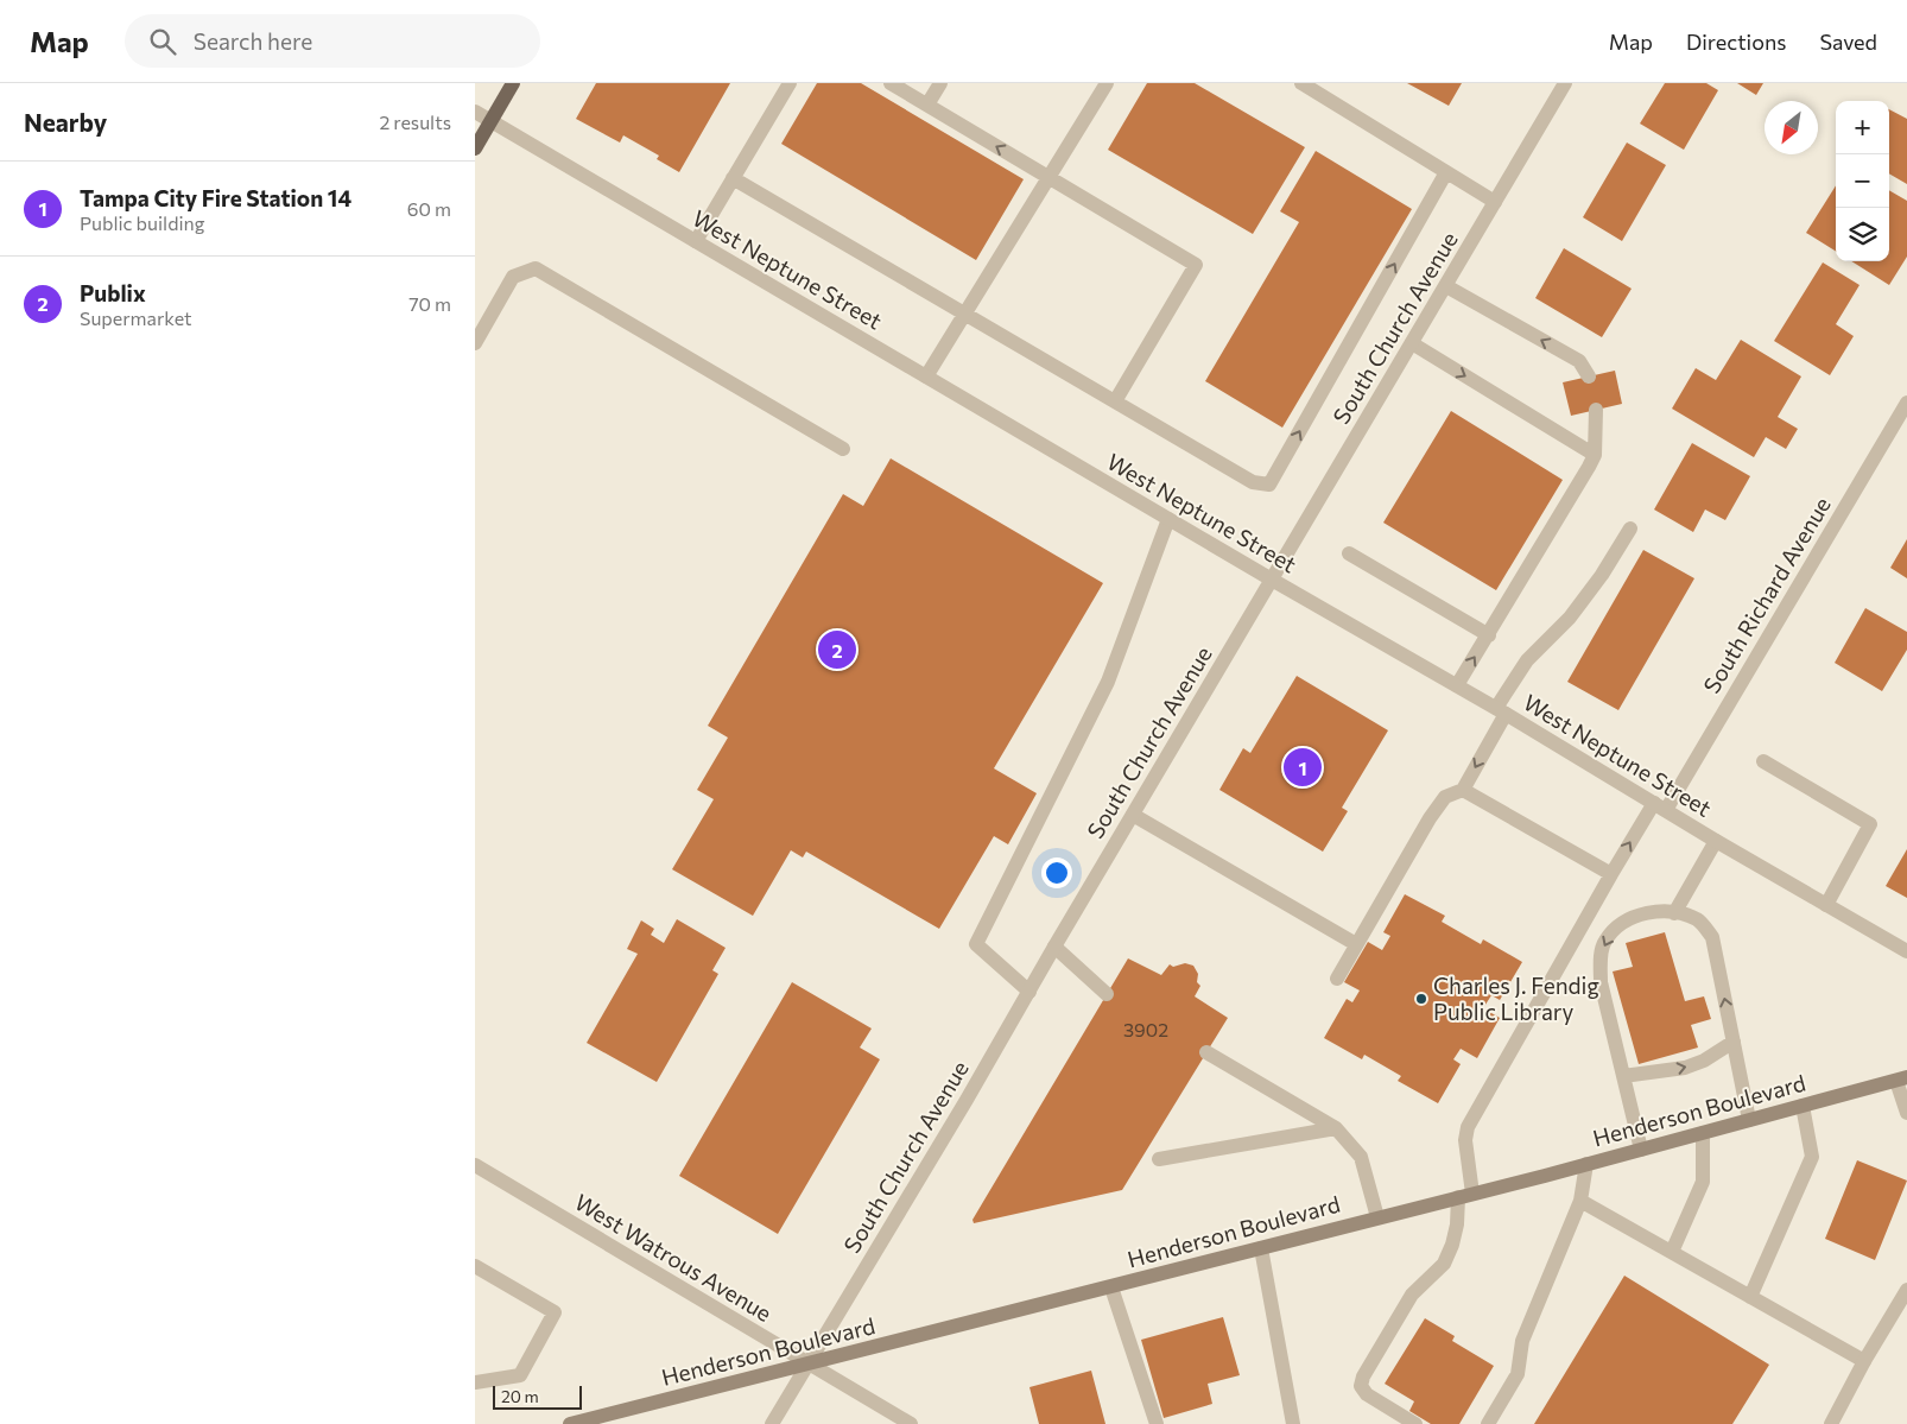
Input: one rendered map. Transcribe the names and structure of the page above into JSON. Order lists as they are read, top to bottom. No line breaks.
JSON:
{"streets":{"main road":["Henderson Boulevard"],"street":["West Neptune Street","South Church Avenue","South Richard Avenue","West Watrous Avenue"]},"crossings":[["West Neptune Street","South Church Avenue"],["West Neptune Street","South Richard Avenue"],["South Church Avenue","Henderson Boulevard"],["South Church Avenue","West Watrous Avenue"],["South Richard Avenue","Henderson Boulevard"],["Henderson Boulevard","West Watrous Avenue"]],"places":["Charles J. Fendig Public Library"],"house_numbers":["3902"],"scale_bar":"20 m","north":"bottom left","page":{"header":"Map","search":"Search here","nav":["Map","Directions","Saved"],"heading":["Nearby","2 results"],"map_buttons":["+","−"],"list":[{"mark":"1","name":"Tampa City Fire Station 14","note":"Public building","value":"60 m"},{"mark":"2","name":"Publix","note":"Supermarket","value":"70 m"}],"pins":["2","1"],"scale":"20 m"}}
